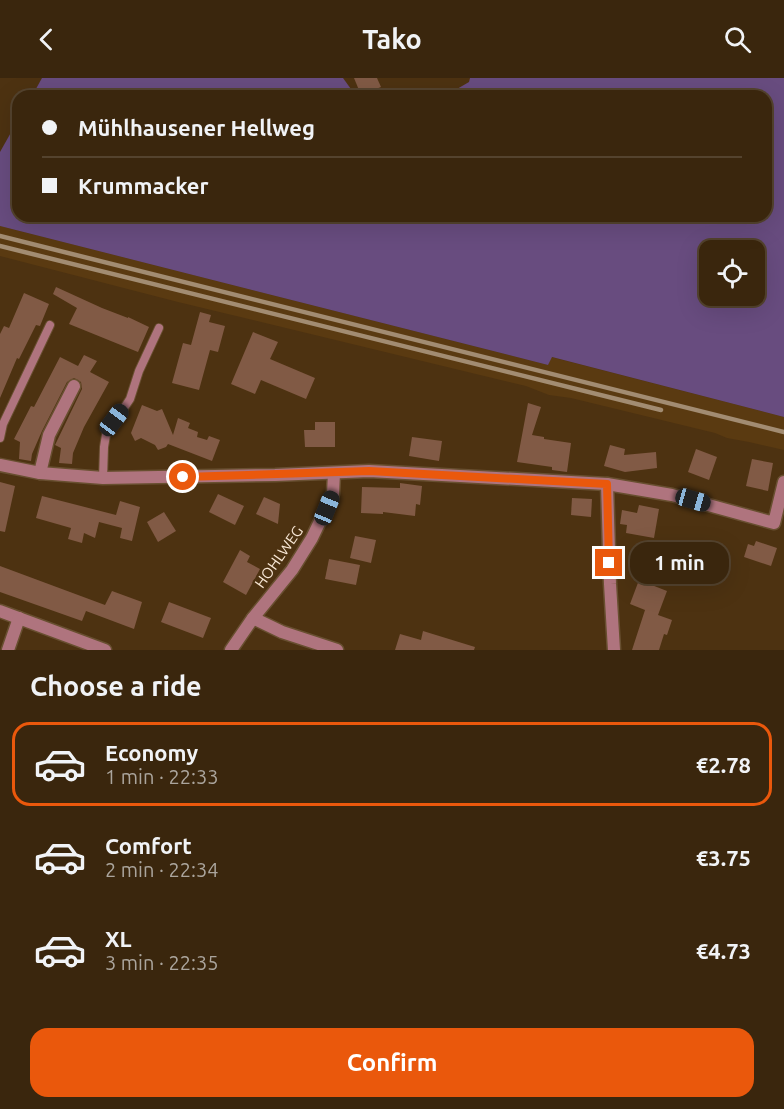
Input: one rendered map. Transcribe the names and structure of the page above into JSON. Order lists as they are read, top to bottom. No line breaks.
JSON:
{"streets":{"street":["HOHLWEG"]},"page":{"header":"Tako","banner":["Mühlhausener Hellweg","Krummacker"],"bubble":"1 min","heading":"Choose a ride","list":[{"name":"Economy","note":"1 min · 22:33","value":"€2.78"},{"name":"Comfort","note":"2 min · 22:34","value":"€3.75"},{"name":"XL","note":"3 min · 22:35","value":"€4.73"}],"buttons":"Confirm"}}
